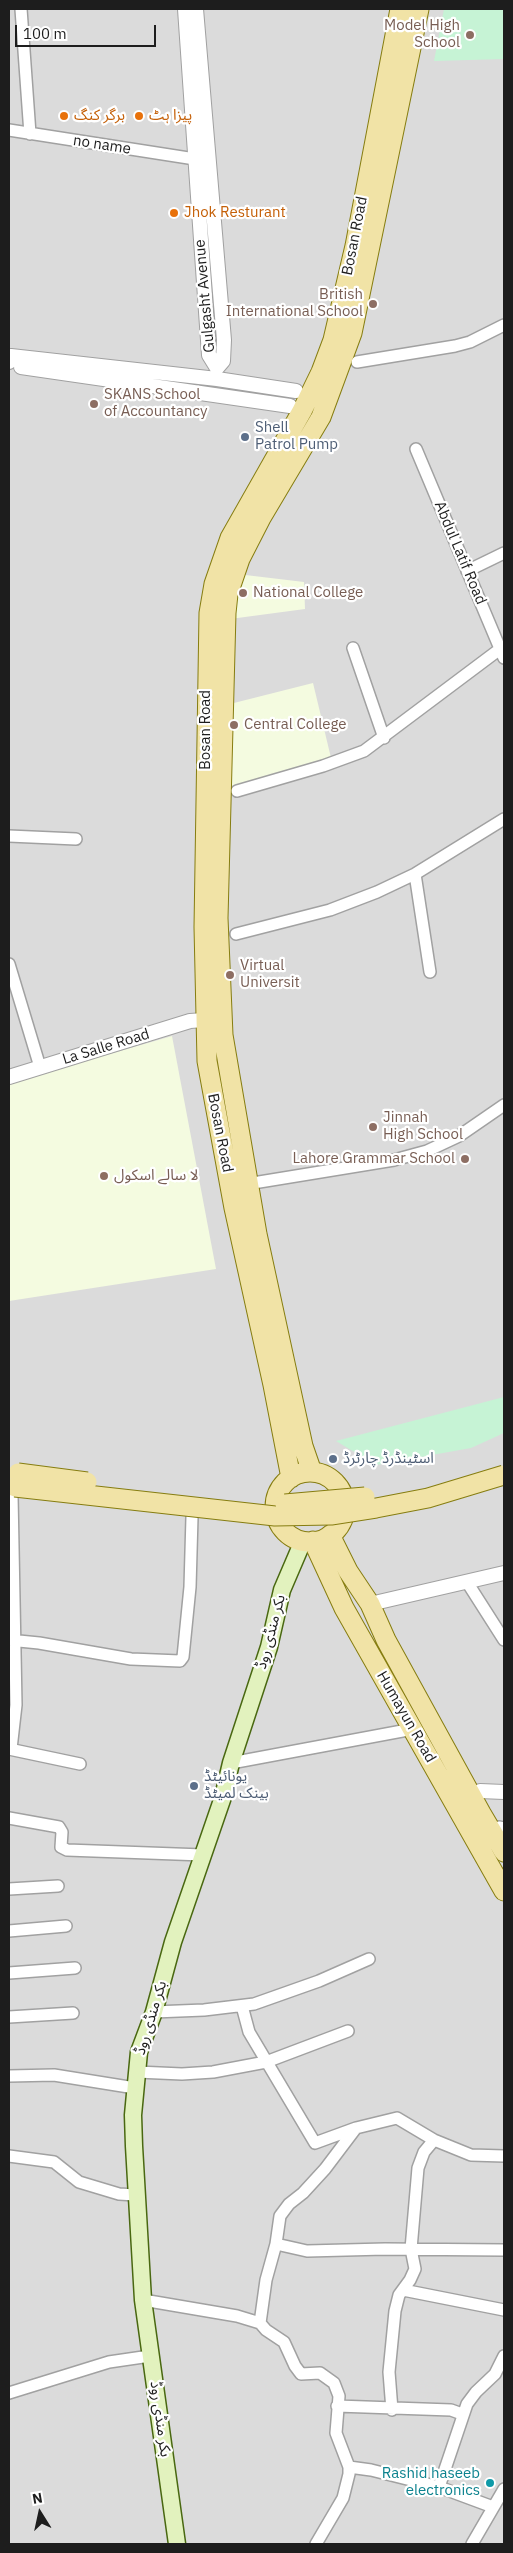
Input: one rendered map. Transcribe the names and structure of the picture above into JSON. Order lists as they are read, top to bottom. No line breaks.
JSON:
{"streets":{"main road":["Bosan Road","بکر منڈی روڈ","Humayun Road"],"street":["no name","Gulgasht Avenue","Abdul Latif Road","La Salle Road"]},"crossings":[["no name","Gulgasht Avenue"],["Bosan Road","La Salle Road"],["Bosan Road","بکر منڈی روڈ"],["Bosan Road","Humayun Road"],["بکر منڈی روڈ","Humayun Road"]],"places":["Model High School","برگر کنگ","پیزا ہٹ","Jhok Resturant","British International School","SKANS School of Accountancy","Shell Patrol Pump","National College","Central College","Virtual Universit","Jinnah High School","Lahore Grammar School","لا سالے اسکول","اسٹینڈرڈ چارٹرڈ","یونائیٹڈ بینک لمیٹڈ","Rashid haseeb electronics"],"scale_bar":"100 m","north":"top"}
